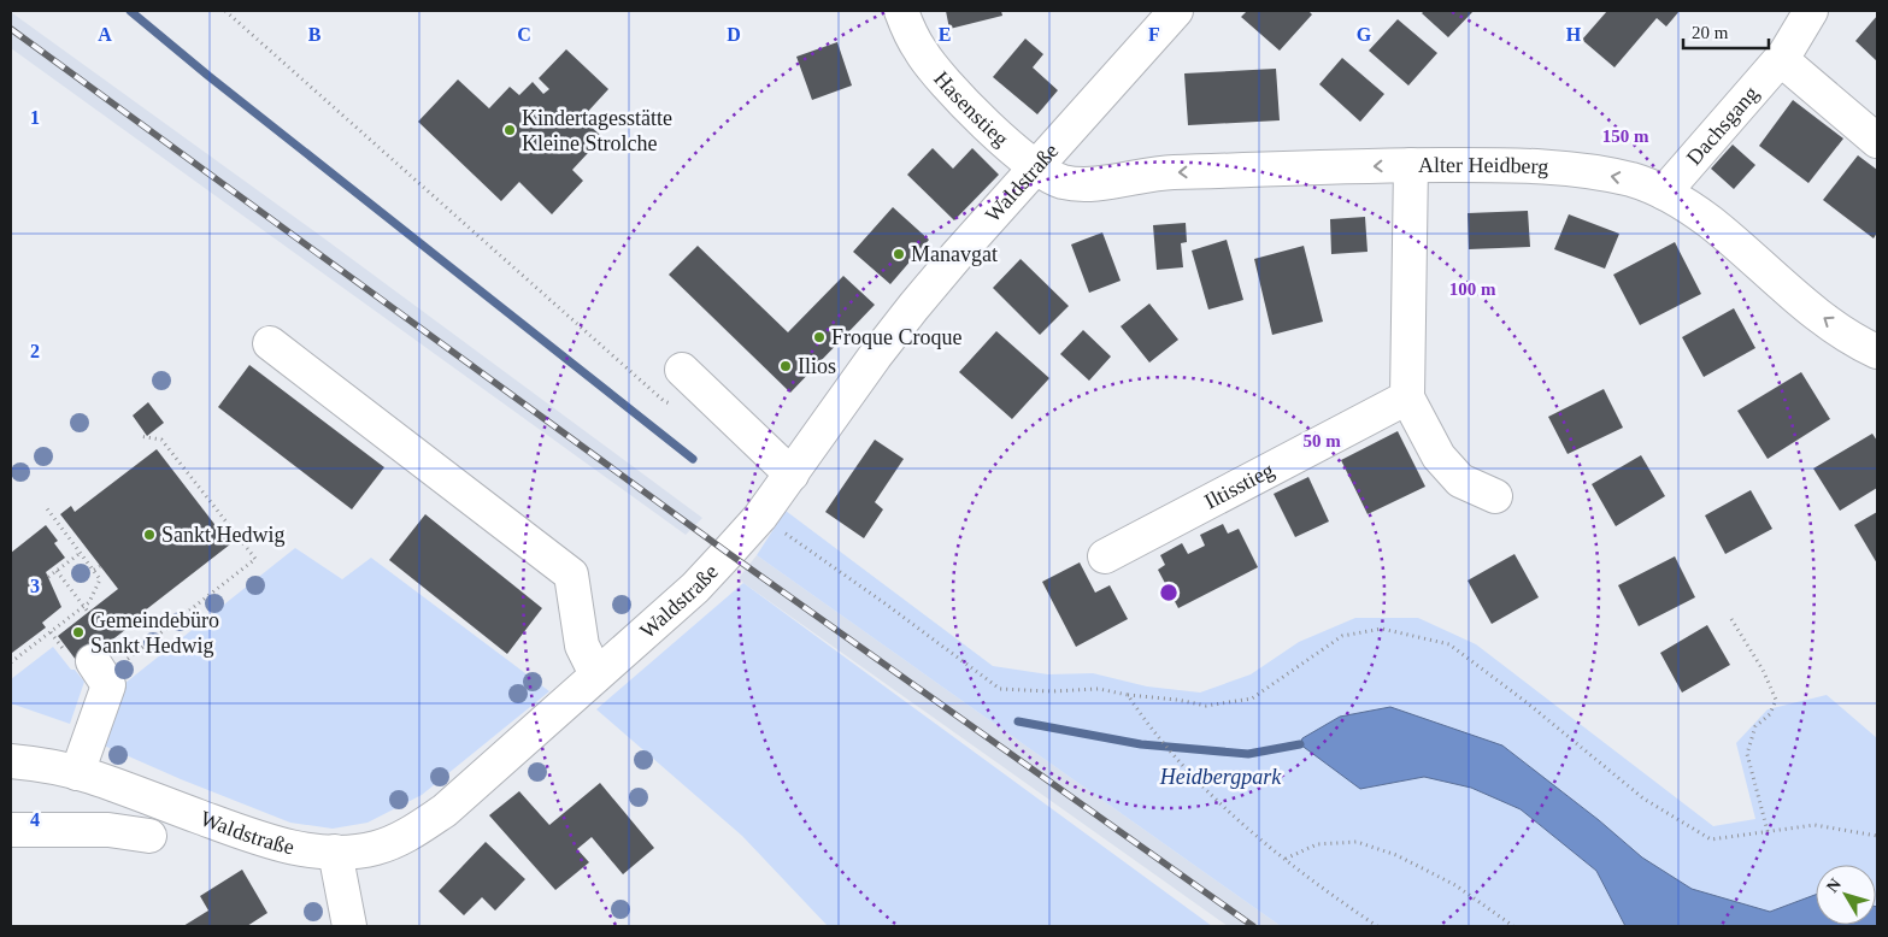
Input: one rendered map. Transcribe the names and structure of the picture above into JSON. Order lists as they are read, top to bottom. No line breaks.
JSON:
{"streets":{"street":["Hasenstieg","Dachsgang","Alter Heidberg","Waldstraße","Iltisstieg"]},"crossings":[["Hasenstieg","Alter Heidberg"],["Hasenstieg","Waldstraße"],["Dachsgang","Alter Heidberg"],["Alter Heidberg","Waldstraße"]],"one_way":["Alter Heidberg"],"parks":["Heidbergpark"],"places":["Kindertagesstätte Kleine Strolche","Manavgat","Froque Croque","Ilios","Sankt Hedwig","Gemeindebüro Sankt Hedwig"],"scale_bar":"20 m","north":"top left","grid":{"columns":["A","B","C","D","E","F","G","H"],"rows":["1","2","3","4"]},"rings":["150 m","100 m","50 m"]}
